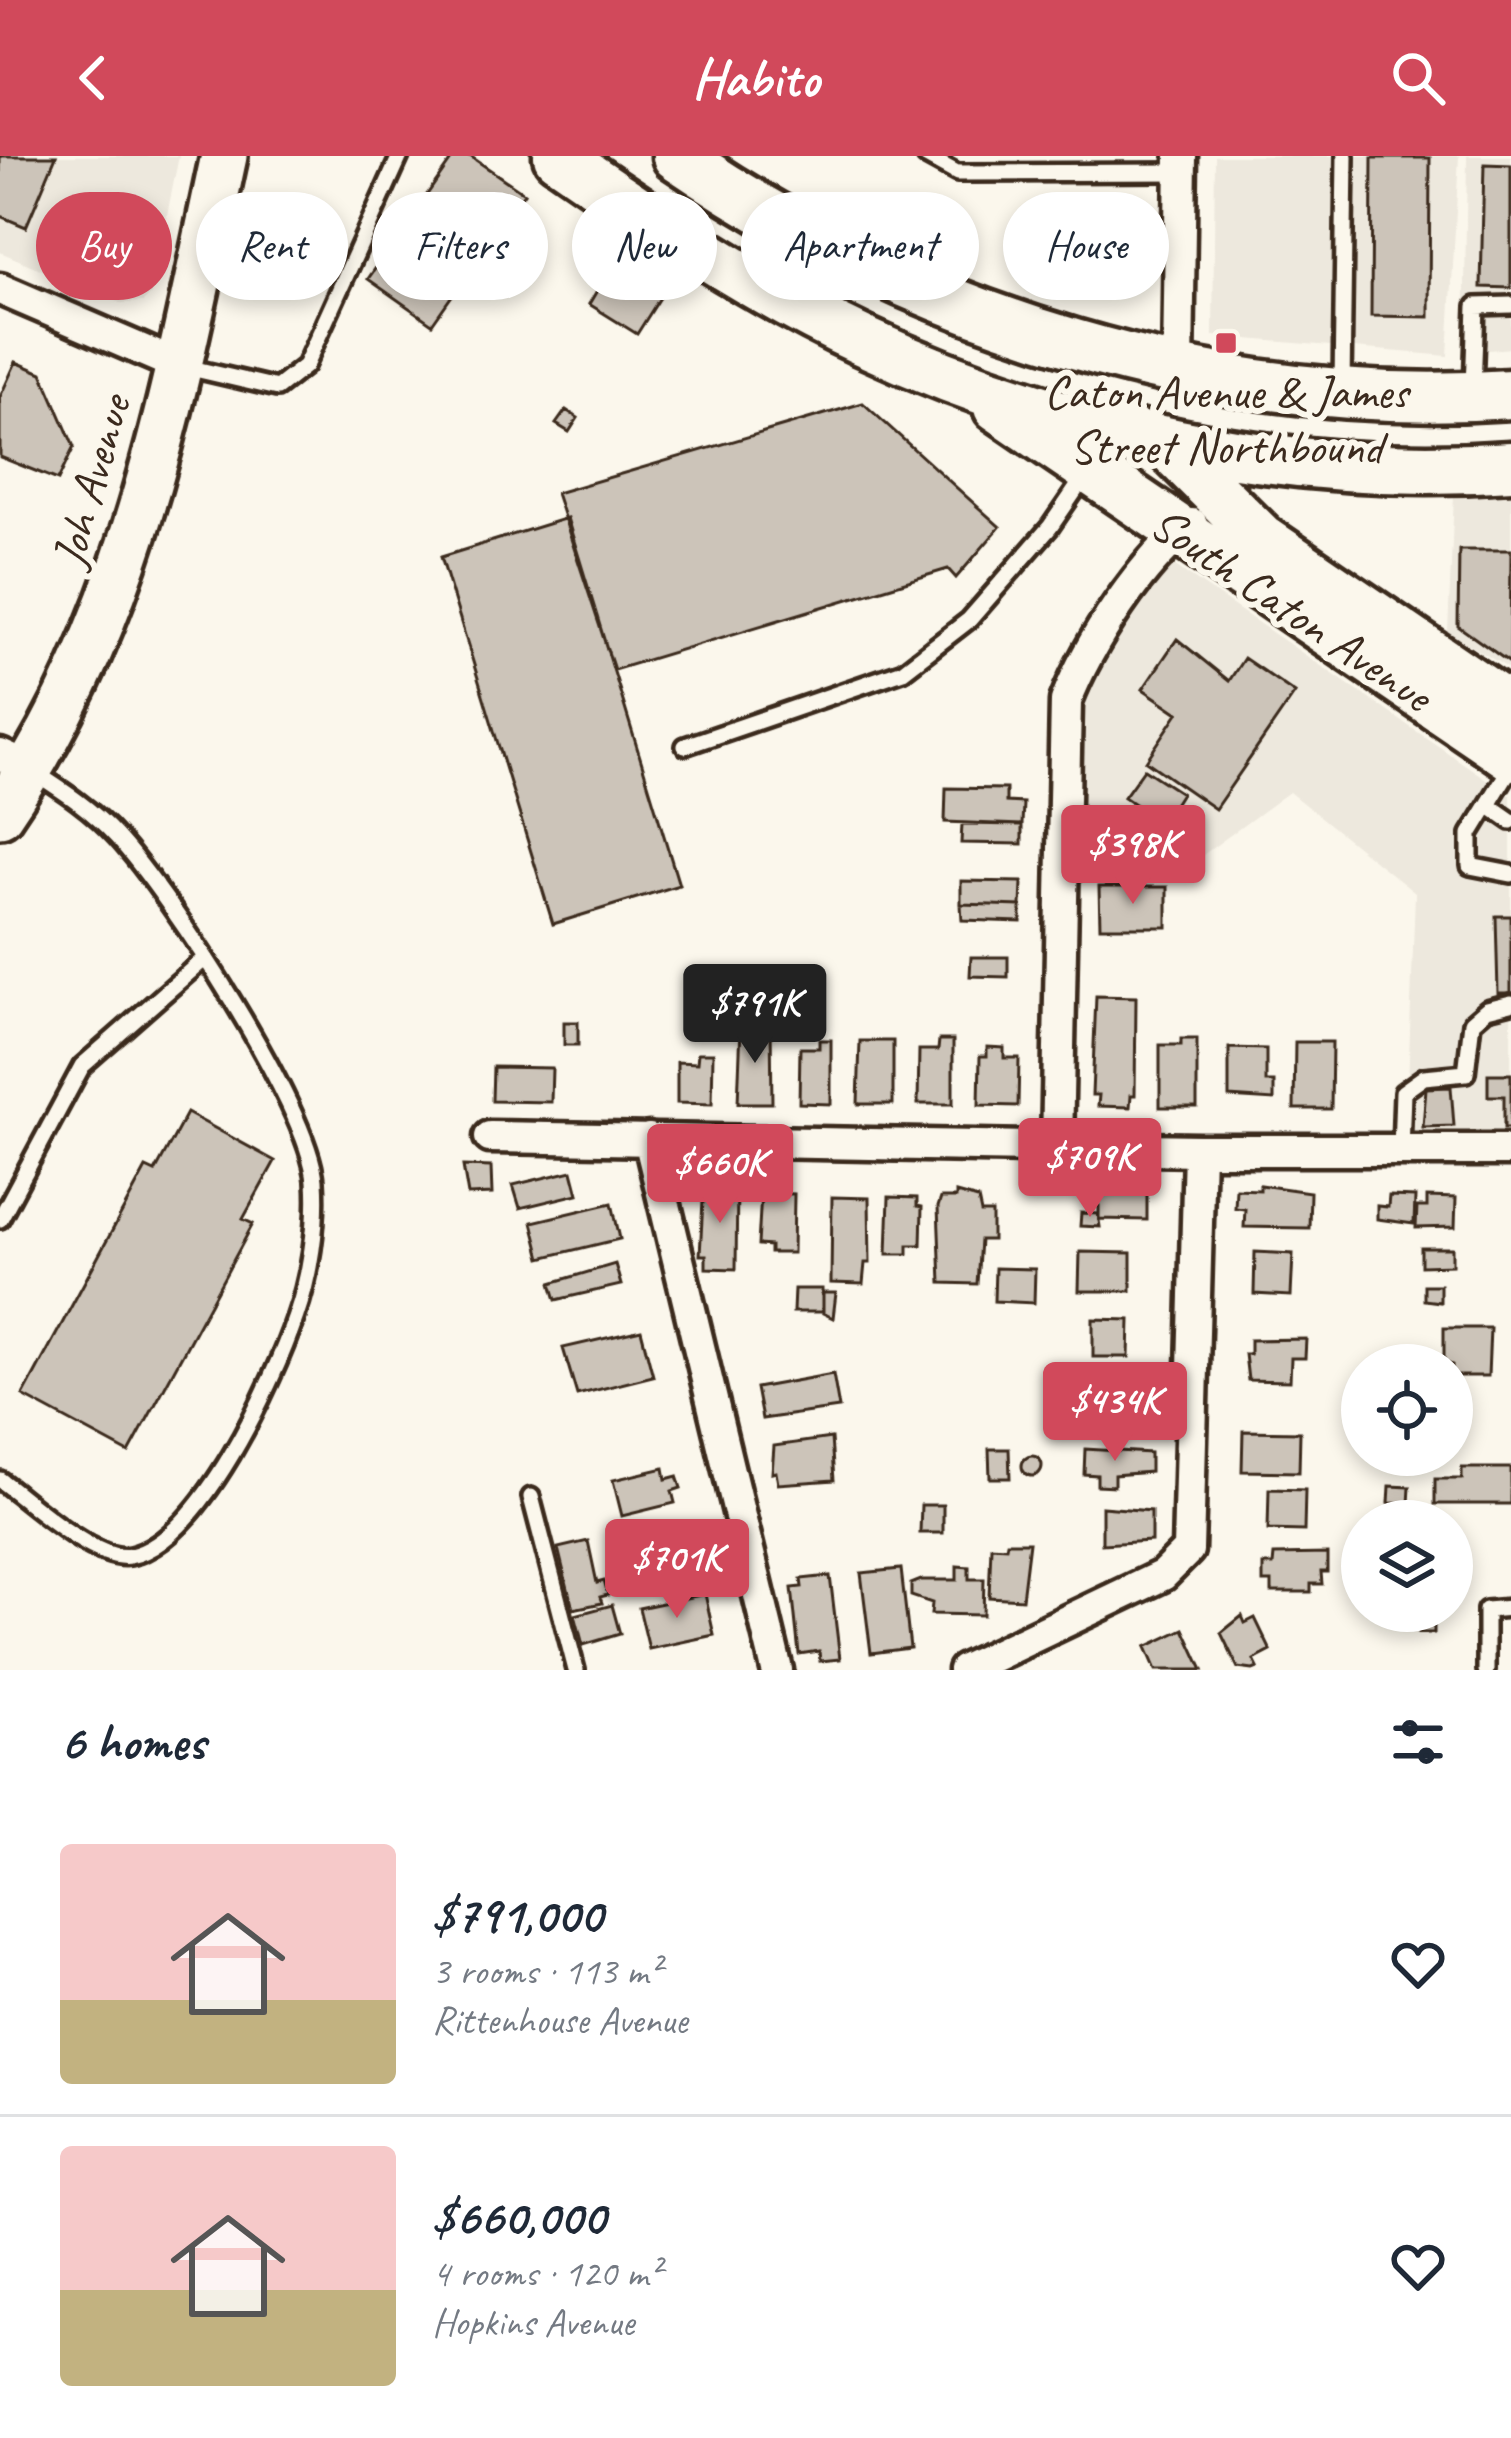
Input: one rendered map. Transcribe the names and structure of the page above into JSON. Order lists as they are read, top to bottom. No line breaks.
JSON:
{"streets":{"main road":["South Caton Avenue"],"street":["Joh Avenue"]},"places":{"transit":["Caton Avenue & James Street Northbound"]},"page":{"header":"Habito","chip":["Buy","Rent","Filters","New","Apartment","House"],"price":["$398K","$791K","$709K","$660K","$434K","$701K"],"heading":"6 homes","list":[{"name":"$791,000","note":"3 rooms · 113 m² · Rittenhouse Avenue"},{"name":"$660,000","note":"4 rooms · 120 m² · Hopkins Avenue"}]}}
